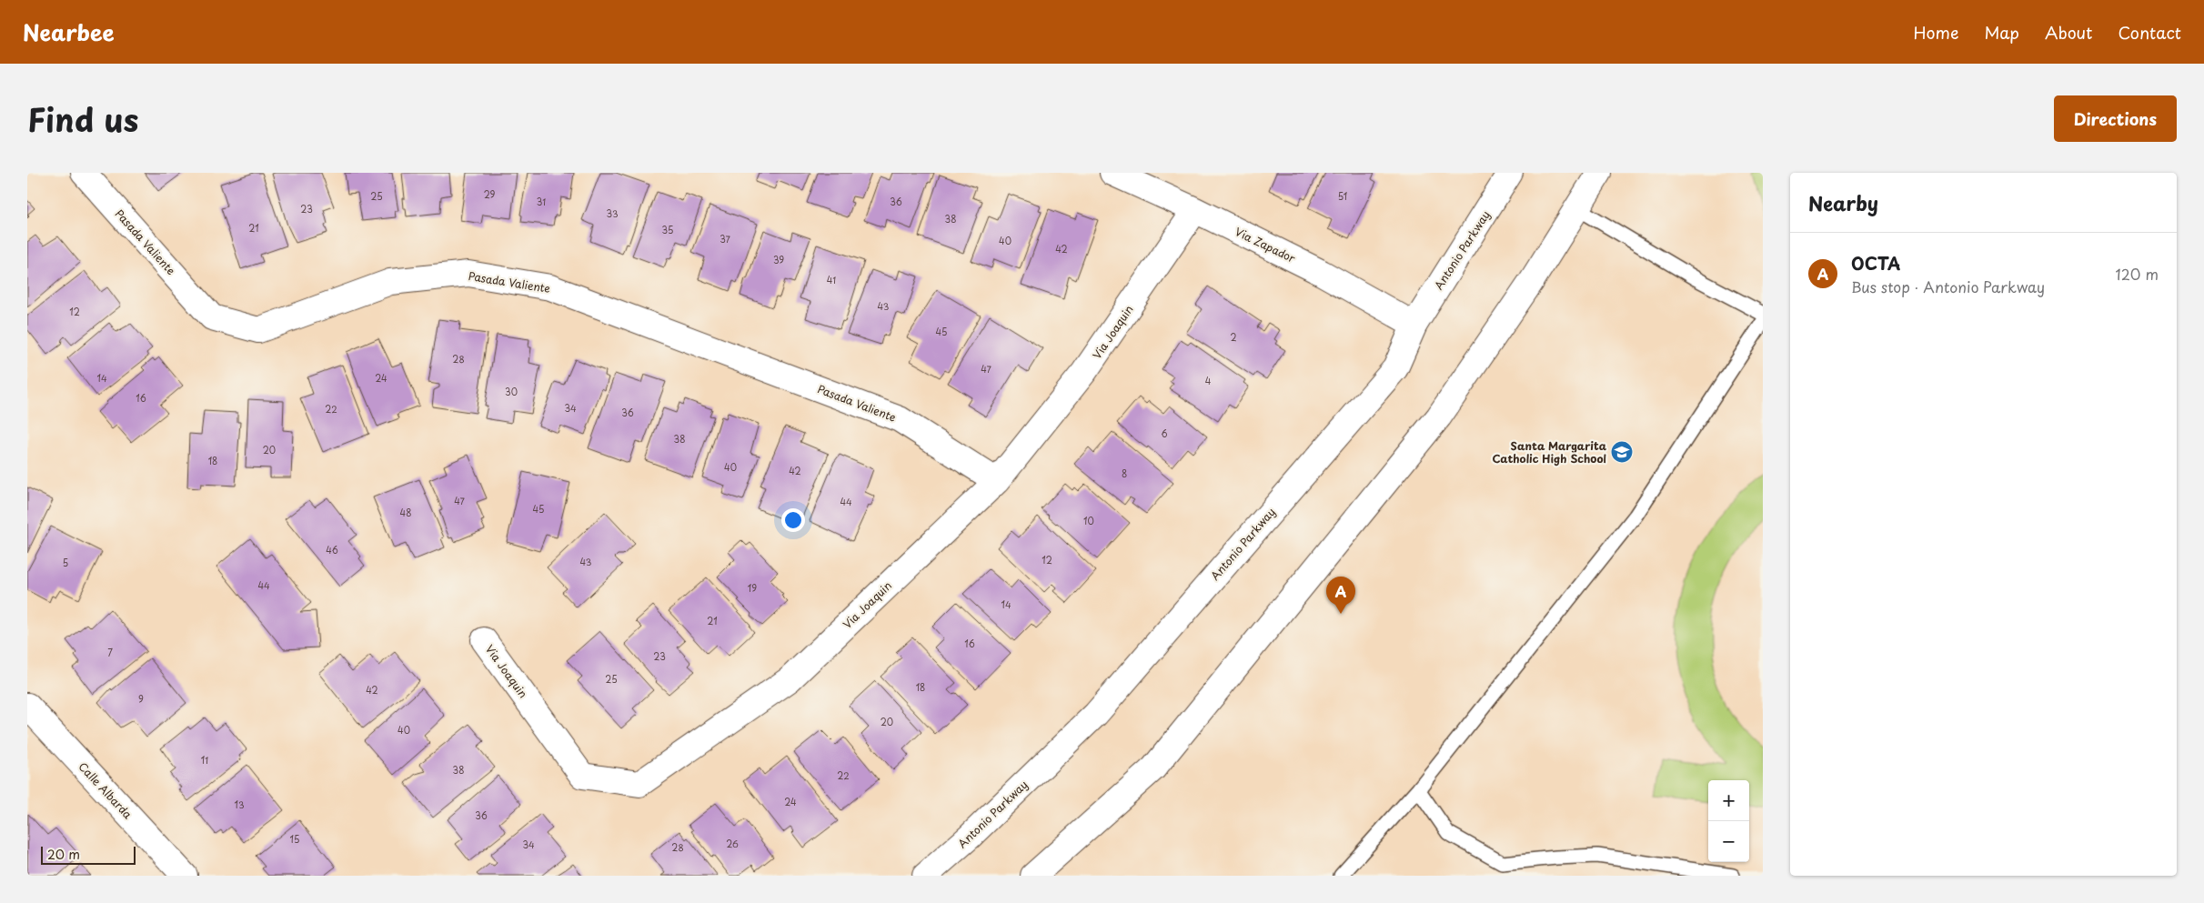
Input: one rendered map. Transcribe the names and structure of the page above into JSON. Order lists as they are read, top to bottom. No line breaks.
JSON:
{"streets":{"street":["Pasada Valiente","Via Zapador","Antonio Parkway","Via Joaquin","Calle Albarda"]},"crossings":[["Pasada Valiente","Via Joaquin"],["Via Zapador","Antonio Parkway"],["Via Zapador","Via Joaquin"]],"places":{"school or university":["Santa Margarita Catholic High School"]},"house_numbers":["29","25","51","31","36","23","33","38","21","35","37","40","42","39","41","43","12","45","2","28","47","14","24","4","30","16","34","22","36","6","38","20","18","40","42","8","47","44","45","48","10","46","12","43","5","44","19","14","21","16","7","23","25","18","42","9","20","40","11","38","22","24","13","36","15","26","34","28"],"scale_bar":"20 m","page":{"header":"Nearbee","nav":["Home","Map","About","Contact"],"title":"Find us","buttons":"Directions","heading":"Nearby","list":[{"mark":"A","name":"OCTA","note":"Bus stop · Antonio Parkway","value":"120 m"}],"pins":"A","map_buttons":["+","−"],"scale":"20 m"}}
